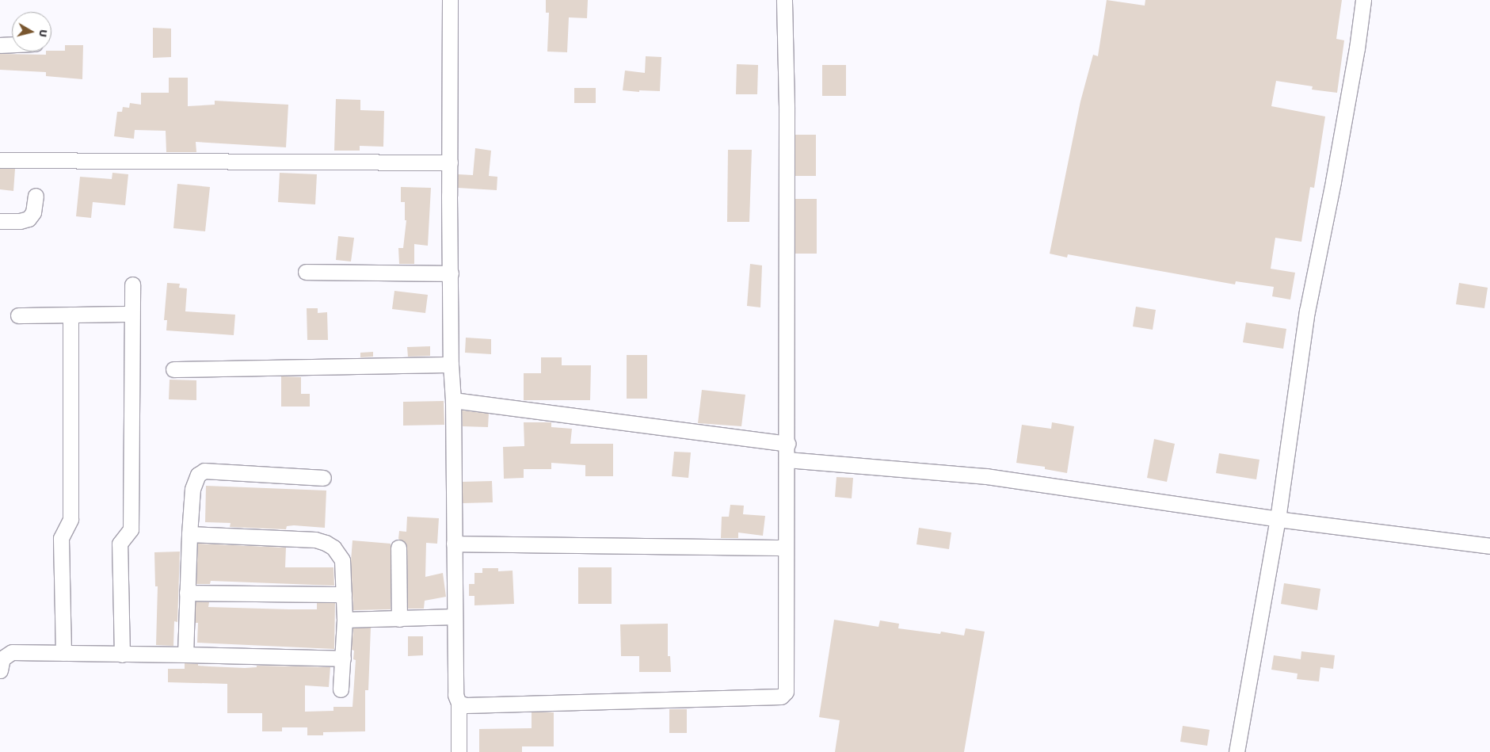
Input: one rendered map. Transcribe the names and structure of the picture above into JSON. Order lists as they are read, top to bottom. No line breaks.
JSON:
{"north":"right"}
